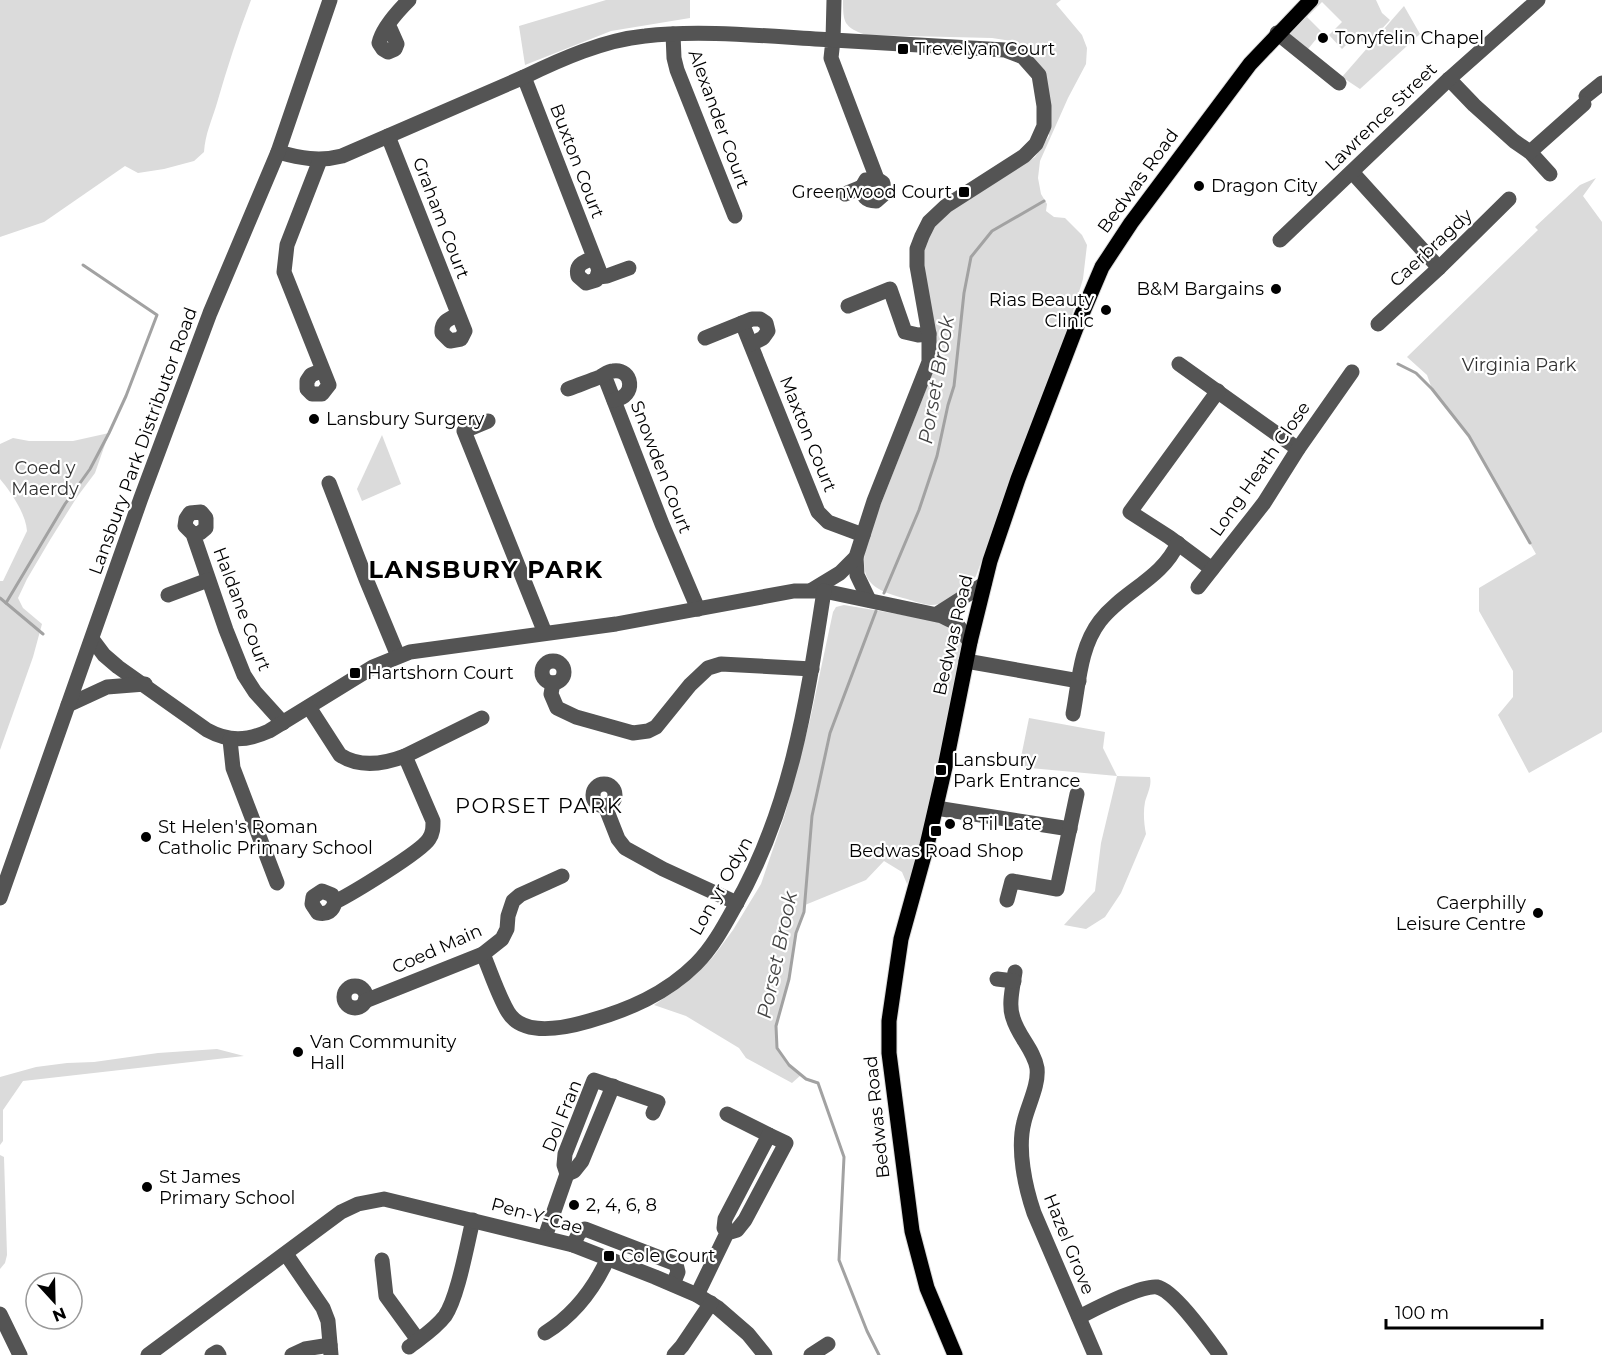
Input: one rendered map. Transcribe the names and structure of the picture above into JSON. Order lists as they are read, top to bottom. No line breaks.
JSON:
{"streets":{"main road":["Bedwas Road"],"street":["Lawrence Street","Alexander Court","Buxton Court","Graham Court","Caerbragdy","Maxton Court","Lansbury Park Distributor Road","Snowden Court","Long Heath Close","Haldane Court","Lon yr Odyn","Coed Main","Dol Fran","Pen-Y-Cae","Hazel Grove"]},"crossings":[["Lon yr Odyn","Coed Main"],["Dol Fran","Pen-Y-Cae"]],"districts":["LANSBURY PARK","PORSET PARK"],"water":["Porset Brook"],"parks":["Virginia Park","Coed y Maerdy"],"places":{"other":["Tonyfelin Chapel","Dragon City","B&M Bargains","Rias Beauty Clinic","Lansbury Surgery","8 Til Late","St Helen's Roman Catholic Primary School","Caerphilly Leisure Centre","Van Community Hall","St James Primary School","2, 4, 6, 8"],"transit":["Trevelyan Court","Greenwood Court","Hartshorn Court","Lansbury Park Entrance","Bedwas Road Shop","Cole Court"]},"scale_bar":"100 m","north":"bottom"}
